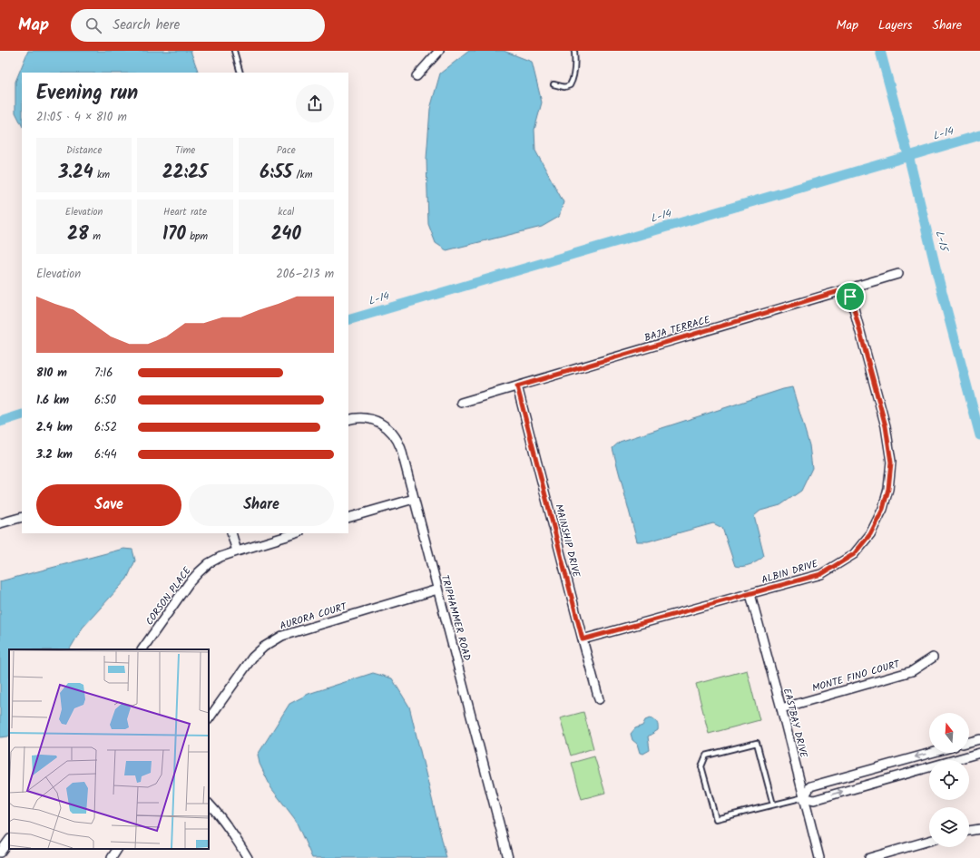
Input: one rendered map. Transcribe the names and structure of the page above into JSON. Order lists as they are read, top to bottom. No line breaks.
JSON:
{"streets":{"street":["BAJA TERRACE","MAINSHIP DRIVE","ALBIN DRIVE","CORSON PLACE","AURORA COURT","TRIPHAMMER ROAD","MONTE FINO COURT","EASTBAY DRIVE"]},"crossings":[["BAJA TERRACE","MAINSHIP DRIVE"],["BAJA TERRACE","ALBIN DRIVE"],["MAINSHIP DRIVE","ALBIN DRIVE"],["ALBIN DRIVE","EASTBAY DRIVE"],["AURORA COURT","TRIPHAMMER ROAD"],["MONTE FINO COURT","EASTBAY DRIVE"]],"water":["L-14","L-15"],"north":"top","page":{"header":"Map","search":"Search here","nav":["Map","Layers","Share"],"heading":["Evening run","21:05 · 4 × 810 m"],"stats":[["Distance","3.24 km"],["Time","22:25"],["Pace","6:55 /km"],["Elevation","28 m"],["Heart rate","170 bpm"],["kcal","240"]],"chart":["Elevation","206–213 m"],"list":[{"name":"810 m","note":"7:16"},{"name":"1.6 km","note":"6:50"},{"name":"2.4 km","note":"6:52"},{"name":"3.2 km","note":"6:44"}],"buttons":["Save","Share"]}}
